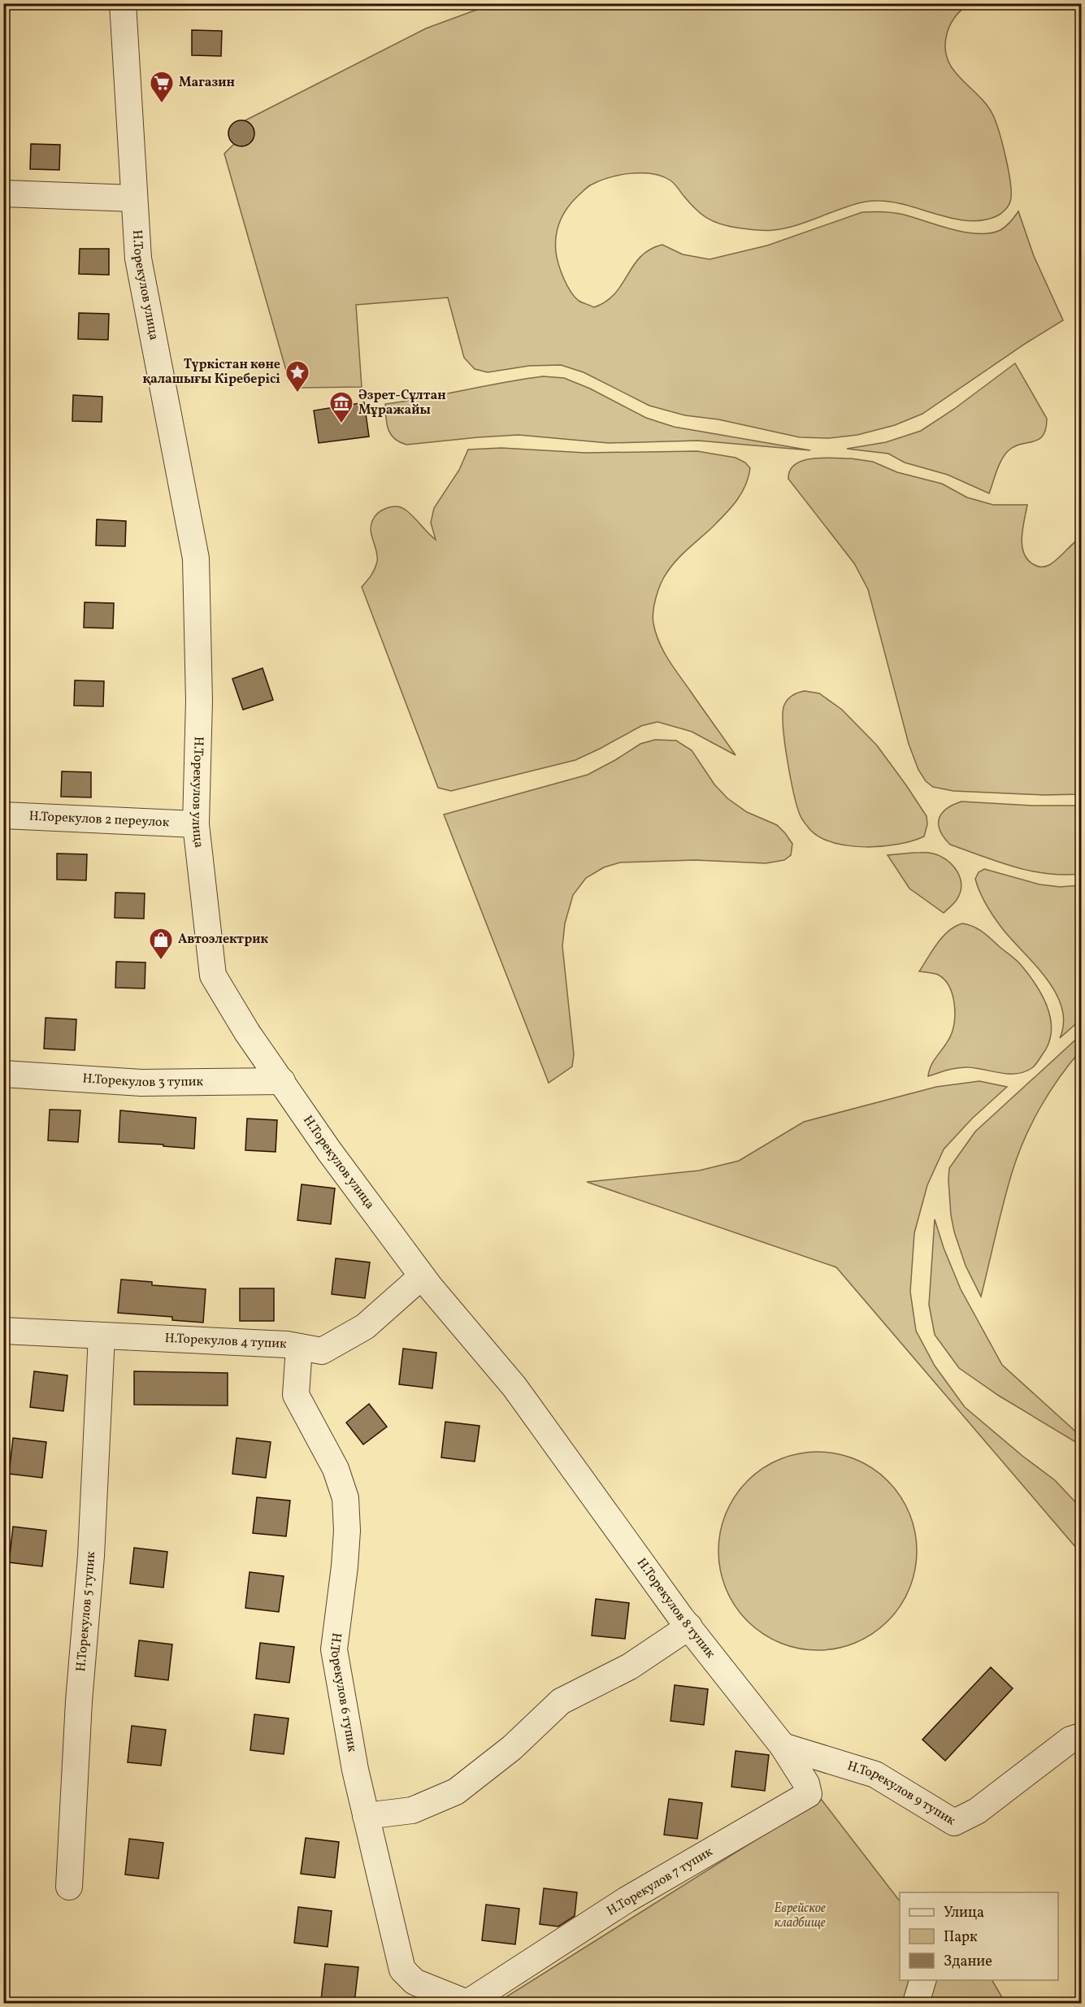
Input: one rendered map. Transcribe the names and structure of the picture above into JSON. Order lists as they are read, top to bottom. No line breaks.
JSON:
{"streets":{"street":["Н.Торекулов улица","Н.Торекулов 2 переулок","Н.Торекулов 3 тупик","Н.Торекулов 4 тупик","Н.Торекулов 8 тупик","Н.Торекулов 5 тупик","Н.Торекулов 6 тупик","Н.Торекулов 9 тупик","Н.Торекулов 7 тупик"]},"crossings":[["Н.Торекулов улица","Н.Торекулов 2 переулок"],["Н.Торекулов улица","Н.Торекулов 3 тупик"],["Н.Торекулов улица","Н.Торекулов 4 тупик"],["Н.Торекулов улица","Н.Торекулов 8 тупик"],["Н.Торекулов 4 тупик","Н.Торекулов 5 тупик"],["Н.Торекулов 4 тупик","Н.Торекулов 6 тупик"],["Н.Торекулов 8 тупик","Н.Торекулов 9 тупик"],["Н.Торекулов 8 тупик","Н.Торекулов 7 тупик"],["Н.Торекулов 6 тупик","Н.Торекулов 7 тупик"],["Н.Торекулов 9 тупик","Н.Торекулов 7 тупик"]],"parks":["Еврейское кладбище"],"places":{"supermarket":["Магазин"],"place":["Түркістан көне қалашығы Кіреберісі"],"museum":["Әзрет-Сұлтан Мұражайы"],"shop":["Автоэлектрик"]},"legend":["Улица","Парк","Здание"]}
